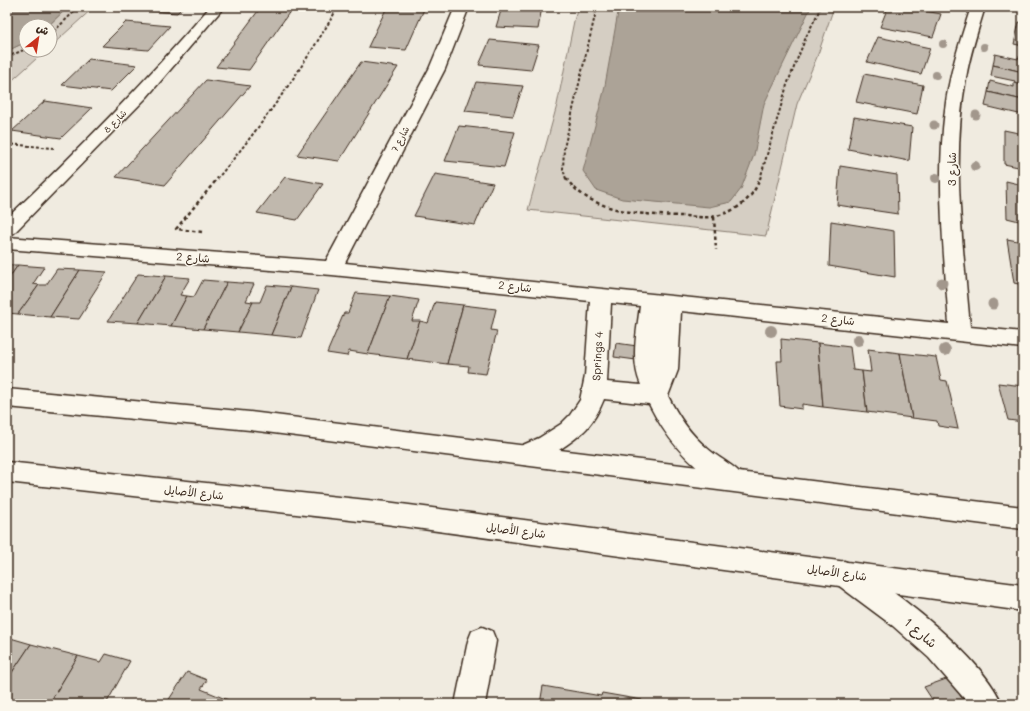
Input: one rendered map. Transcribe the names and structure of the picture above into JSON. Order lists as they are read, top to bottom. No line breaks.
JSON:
{"streets":{"street":["شارع 8","شارع 7","شارع 3","شارع 2","Springs 4","شارع الأصايل","شارع 1"]},"crossings":[["شارع 7","شارع 2"],["شارع 3","شارع 2"],["شارع 2","Springs 4"],["شارع الأصايل","شارع 1"]],"north":"top right"}
